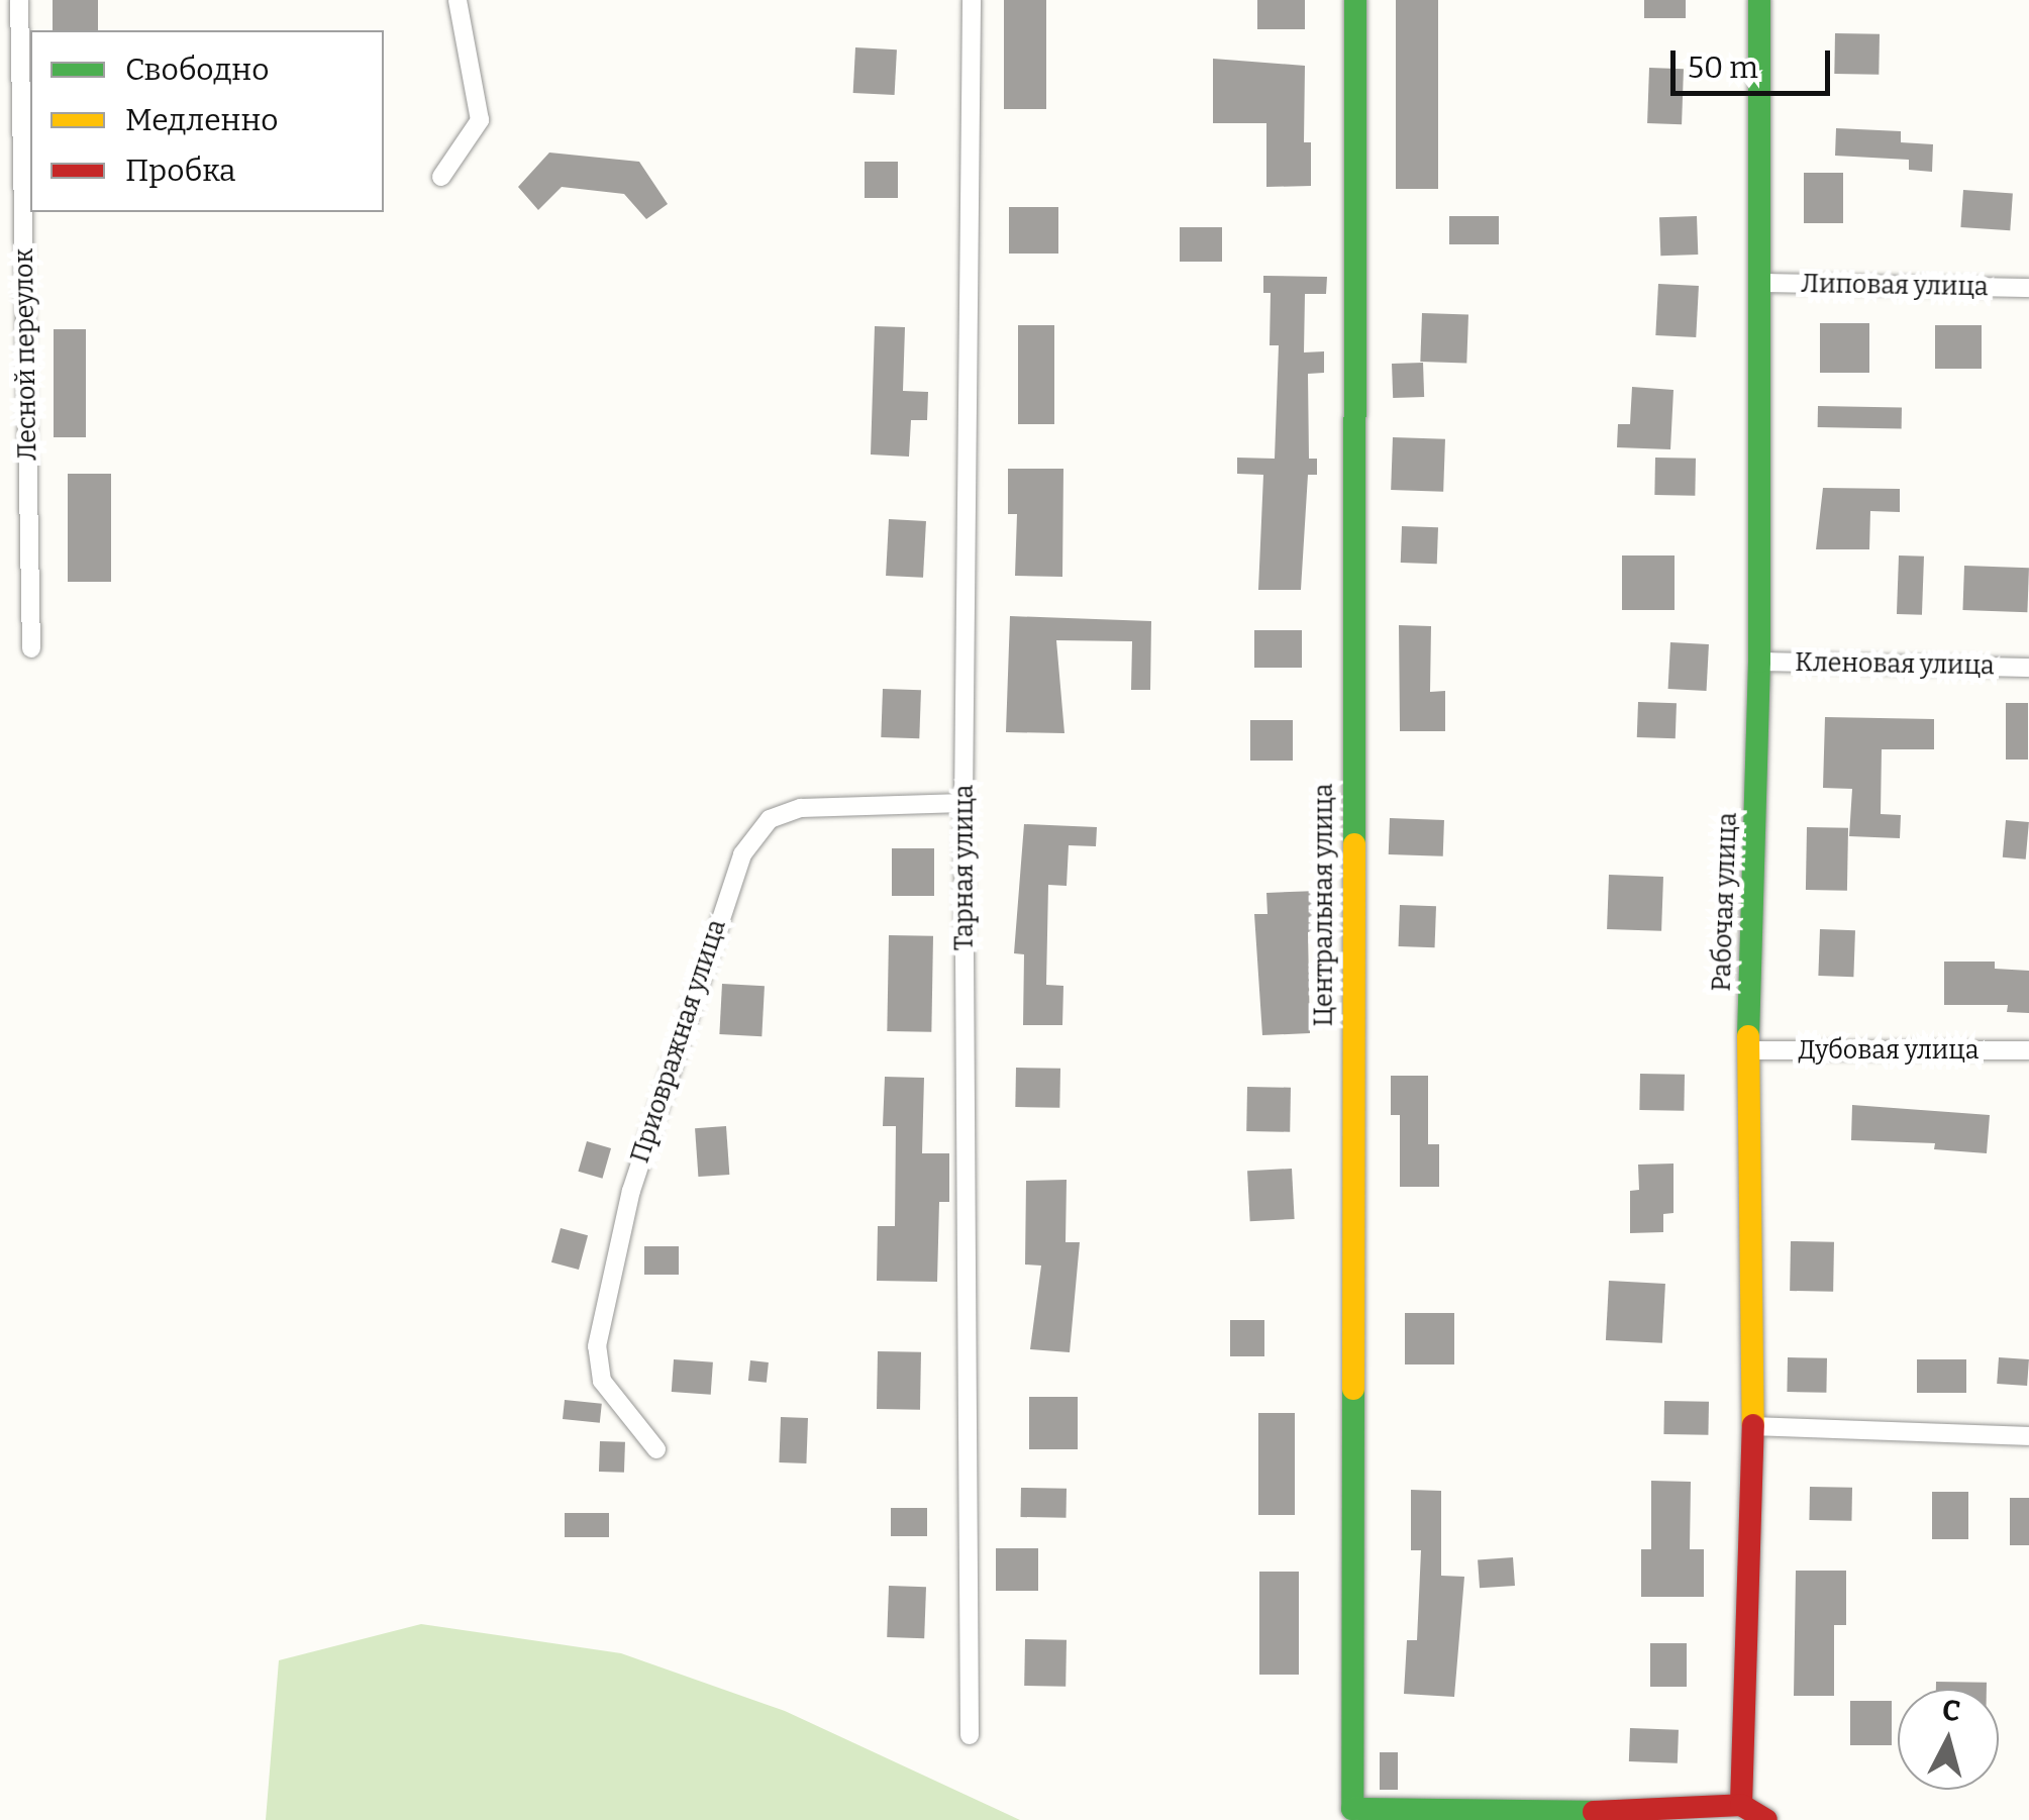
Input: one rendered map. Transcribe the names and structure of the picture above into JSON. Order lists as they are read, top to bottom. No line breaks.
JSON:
{"streets":{"street":["Липовая улица","Лесной переулок","Кленовая улица","Тарная улица","Рабочая улица","Центральная улица","Приовражная улица","Дубовая улица"]},"crossings":[["Липовая улица","Рабочая улица"],["Кленовая улица","Рабочая улица"],["Тарная улица","Приовражная улица"],["Рабочая улица","Центральная улица"],["Рабочая улица","Дубовая улица"]],"legend":["Свободно","Медленно","Пробка"],"scale_bar":"50 m","north":"top"}
